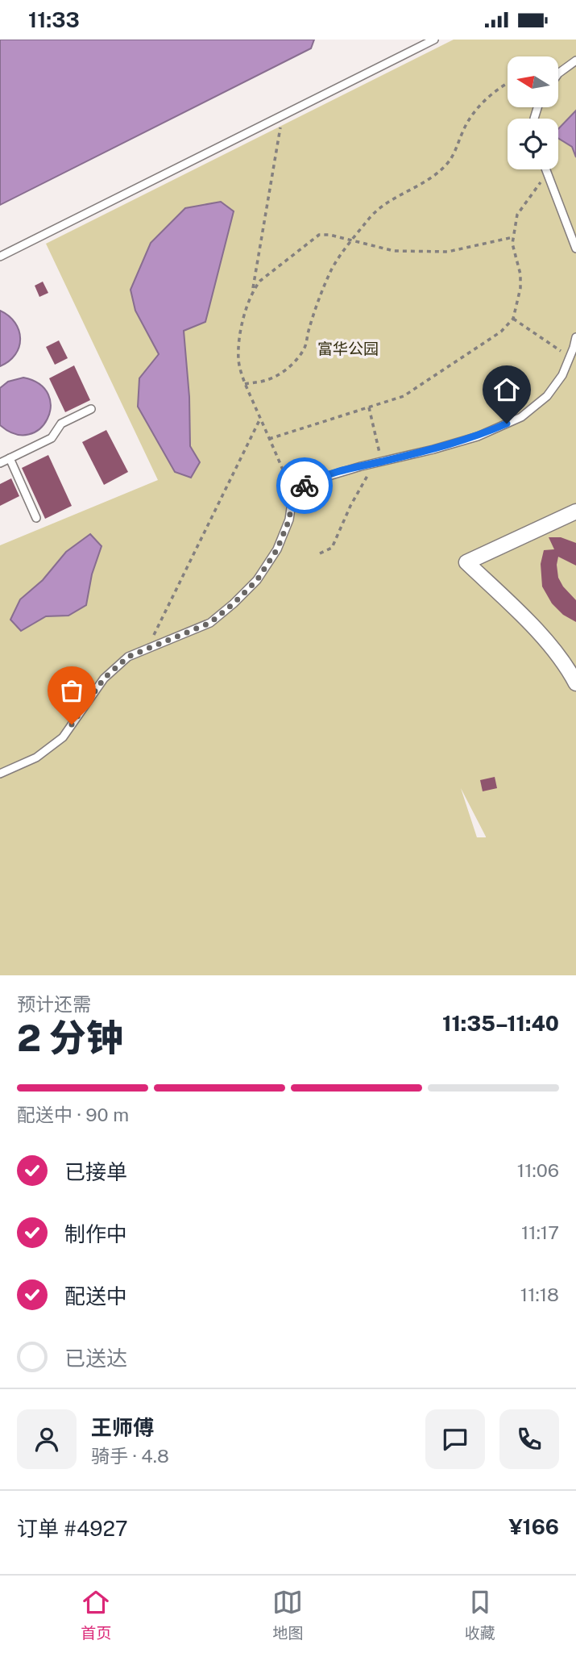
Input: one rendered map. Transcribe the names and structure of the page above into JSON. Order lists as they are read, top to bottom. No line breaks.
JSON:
{"parks":["富华公园"],"north":"left","page":{"status":"11:33","heading":["2 分钟","预计还需","11:35–11:40"],"panel":["王师傅","骑手 · 4.8","订单 #4927","¥166"],"bar":"配送中 · 90 m","list":[["已接单","11:06"],["制作中","11:17"],["配送中","11:18"],"已送达"],"tabs":["首页","地图","收藏"]}}
